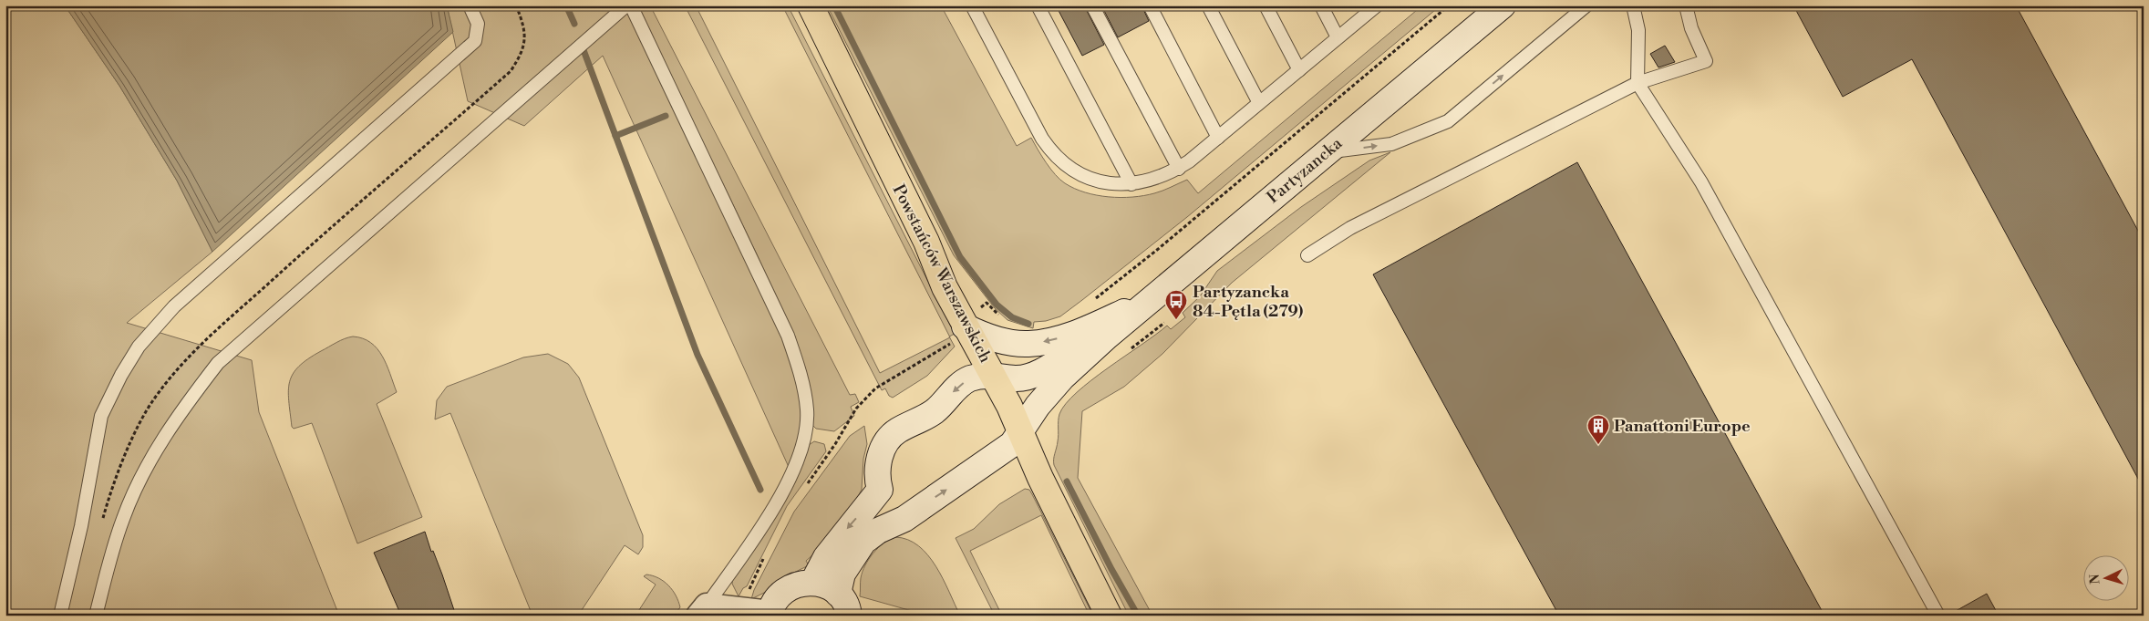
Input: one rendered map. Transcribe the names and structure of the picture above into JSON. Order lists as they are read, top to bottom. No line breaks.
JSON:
{"streets":{"main road":["Partyzancka","Powstańców Warszawskich"]},"crossings":[["Partyzancka","Powstańców Warszawskich"]],"places":{"bus stop":["Partyzancka 84-Pętla (279)"],"building":["Panattoni Europe"]},"north":"left"}
